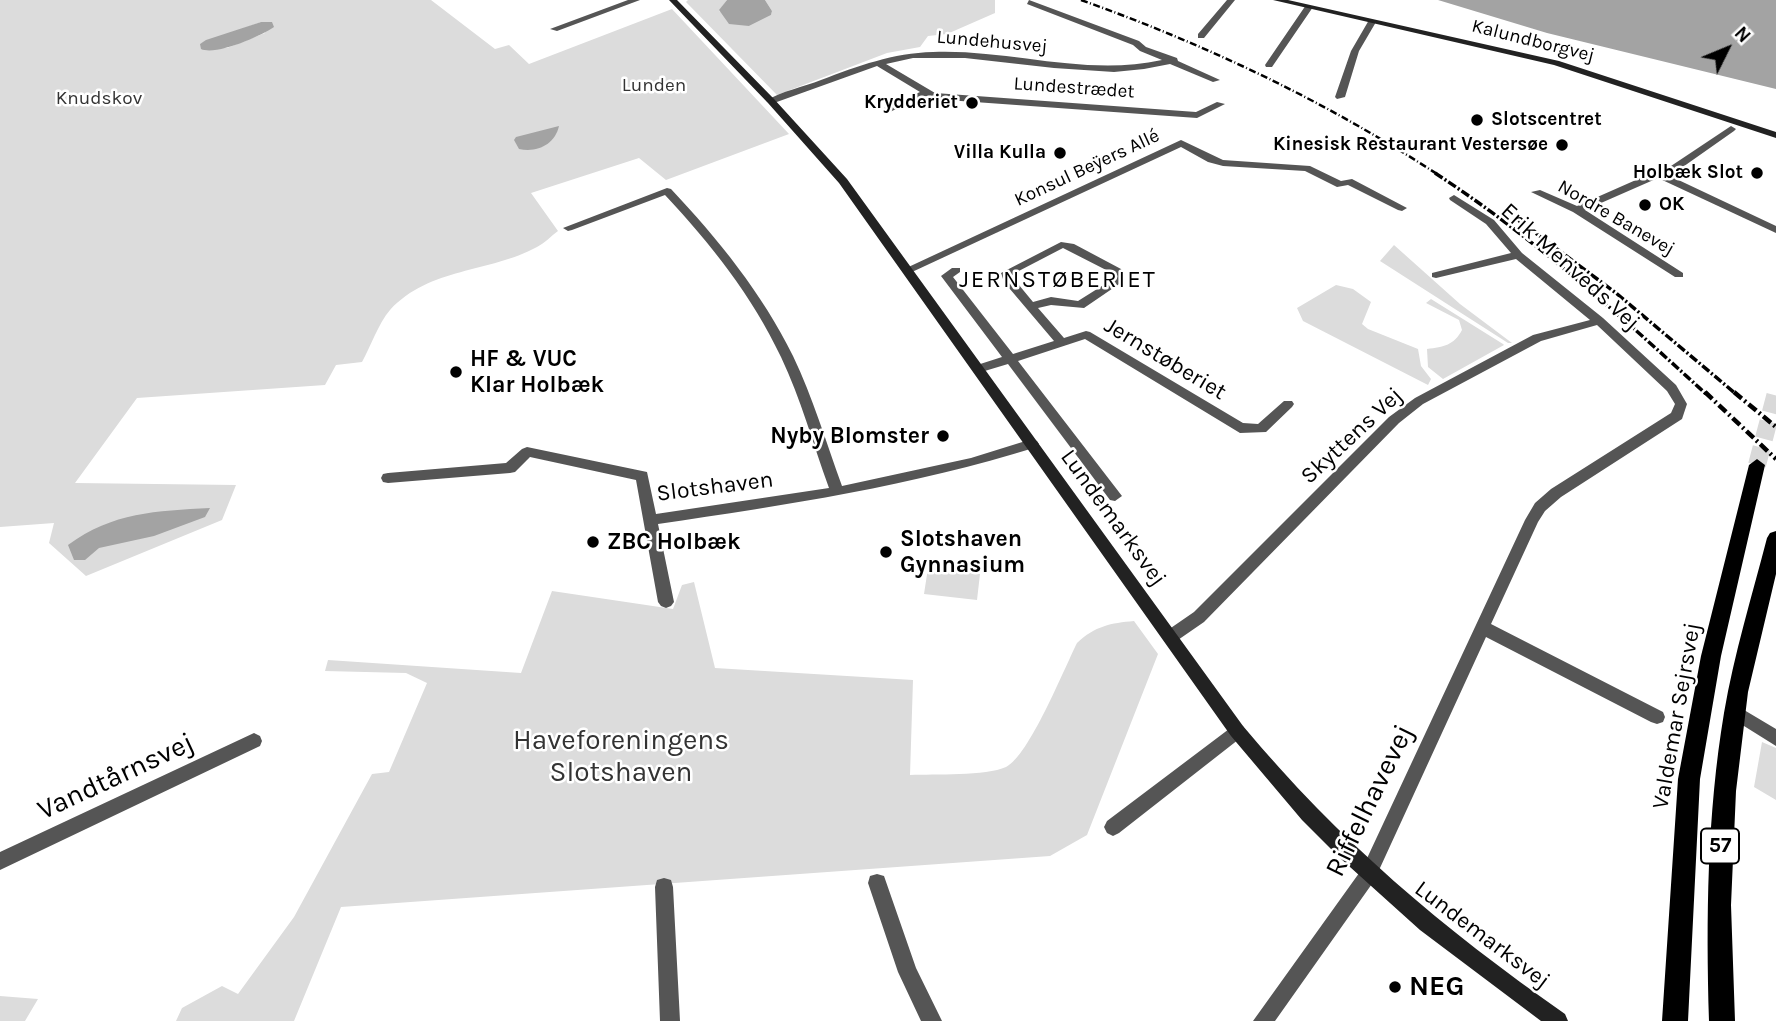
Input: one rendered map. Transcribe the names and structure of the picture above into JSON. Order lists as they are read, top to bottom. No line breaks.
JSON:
{"streets":{"main road":["Valdemar Sejrsvej","57"],"street":["Kalundborgvej","Lundehusvej","Lundestrædet","Konsul Beÿers Allé","Nordre Banevej","Erik Menveds Vej","Jernstøberiet","Skyttens Vej","Slotshaven","Lundemarksvej","Vandtårnsvej","Riffelhavevej"]},"crossings":[["Lundehusvej","Lundestrædet"],["Lundehusvej","Lundemarksvej"],["Konsul Beÿers Allé","Lundemarksvej"],["Erik Menveds Vej","Skyttens Vej"],["Erik Menveds Vej","Riffelhavevej"],["Jernstøberiet","Lundemarksvej"],["Skyttens Vej","Lundemarksvej"],["Slotshaven","Lundemarksvej"],["Lundemarksvej","Riffelhavevej"]],"districts":["JERNSTØBERIET"],"parks":["Lunden","Knudskov","Haveforeningens Slotshaven"],"places":["Krydderiet","Slotscentret","Kinesisk Restaurant Vestersøe","Villa Kulla","Holbæk Slot","OK","HF & VUC Klar Holbæk","Nyby Blomster","ZBC Holbæk","Slotshaven Gynnasium","NEG"],"north":"top right"}
